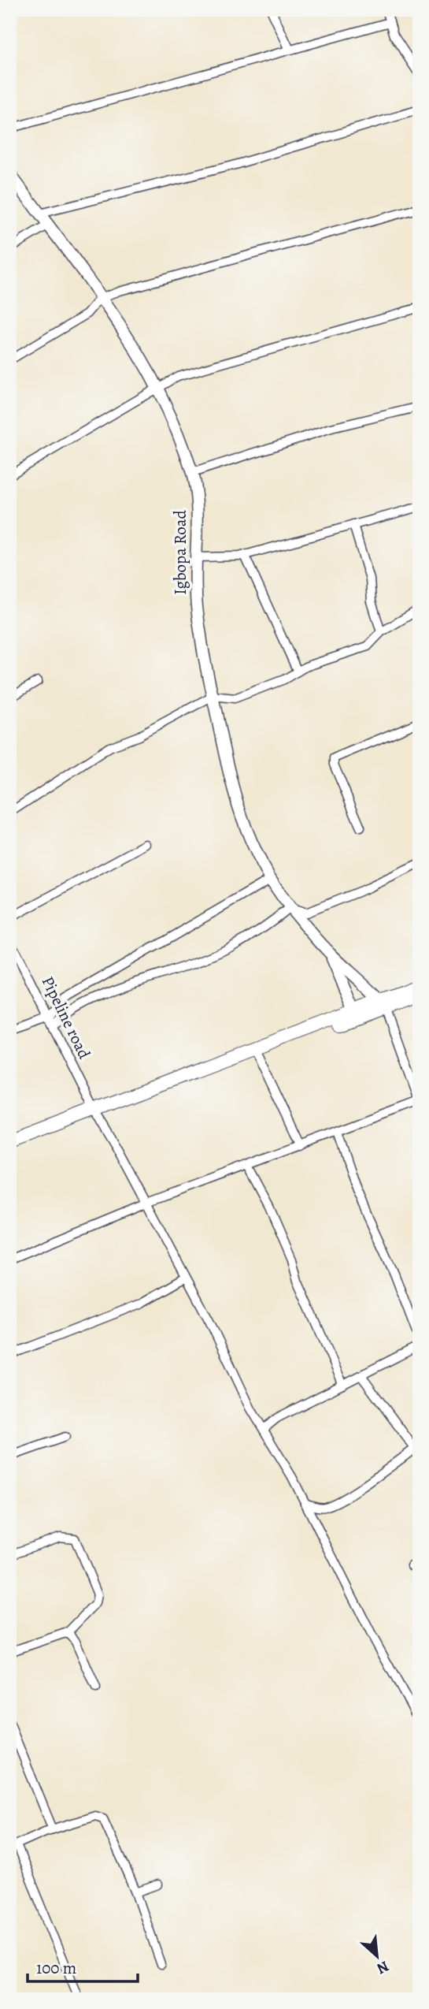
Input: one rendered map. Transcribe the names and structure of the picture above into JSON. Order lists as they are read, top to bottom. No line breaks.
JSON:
{"streets":{"street":["Igbopa Road","Pipeline road"]},"scale_bar":"100 m","north":"bottom right"}
